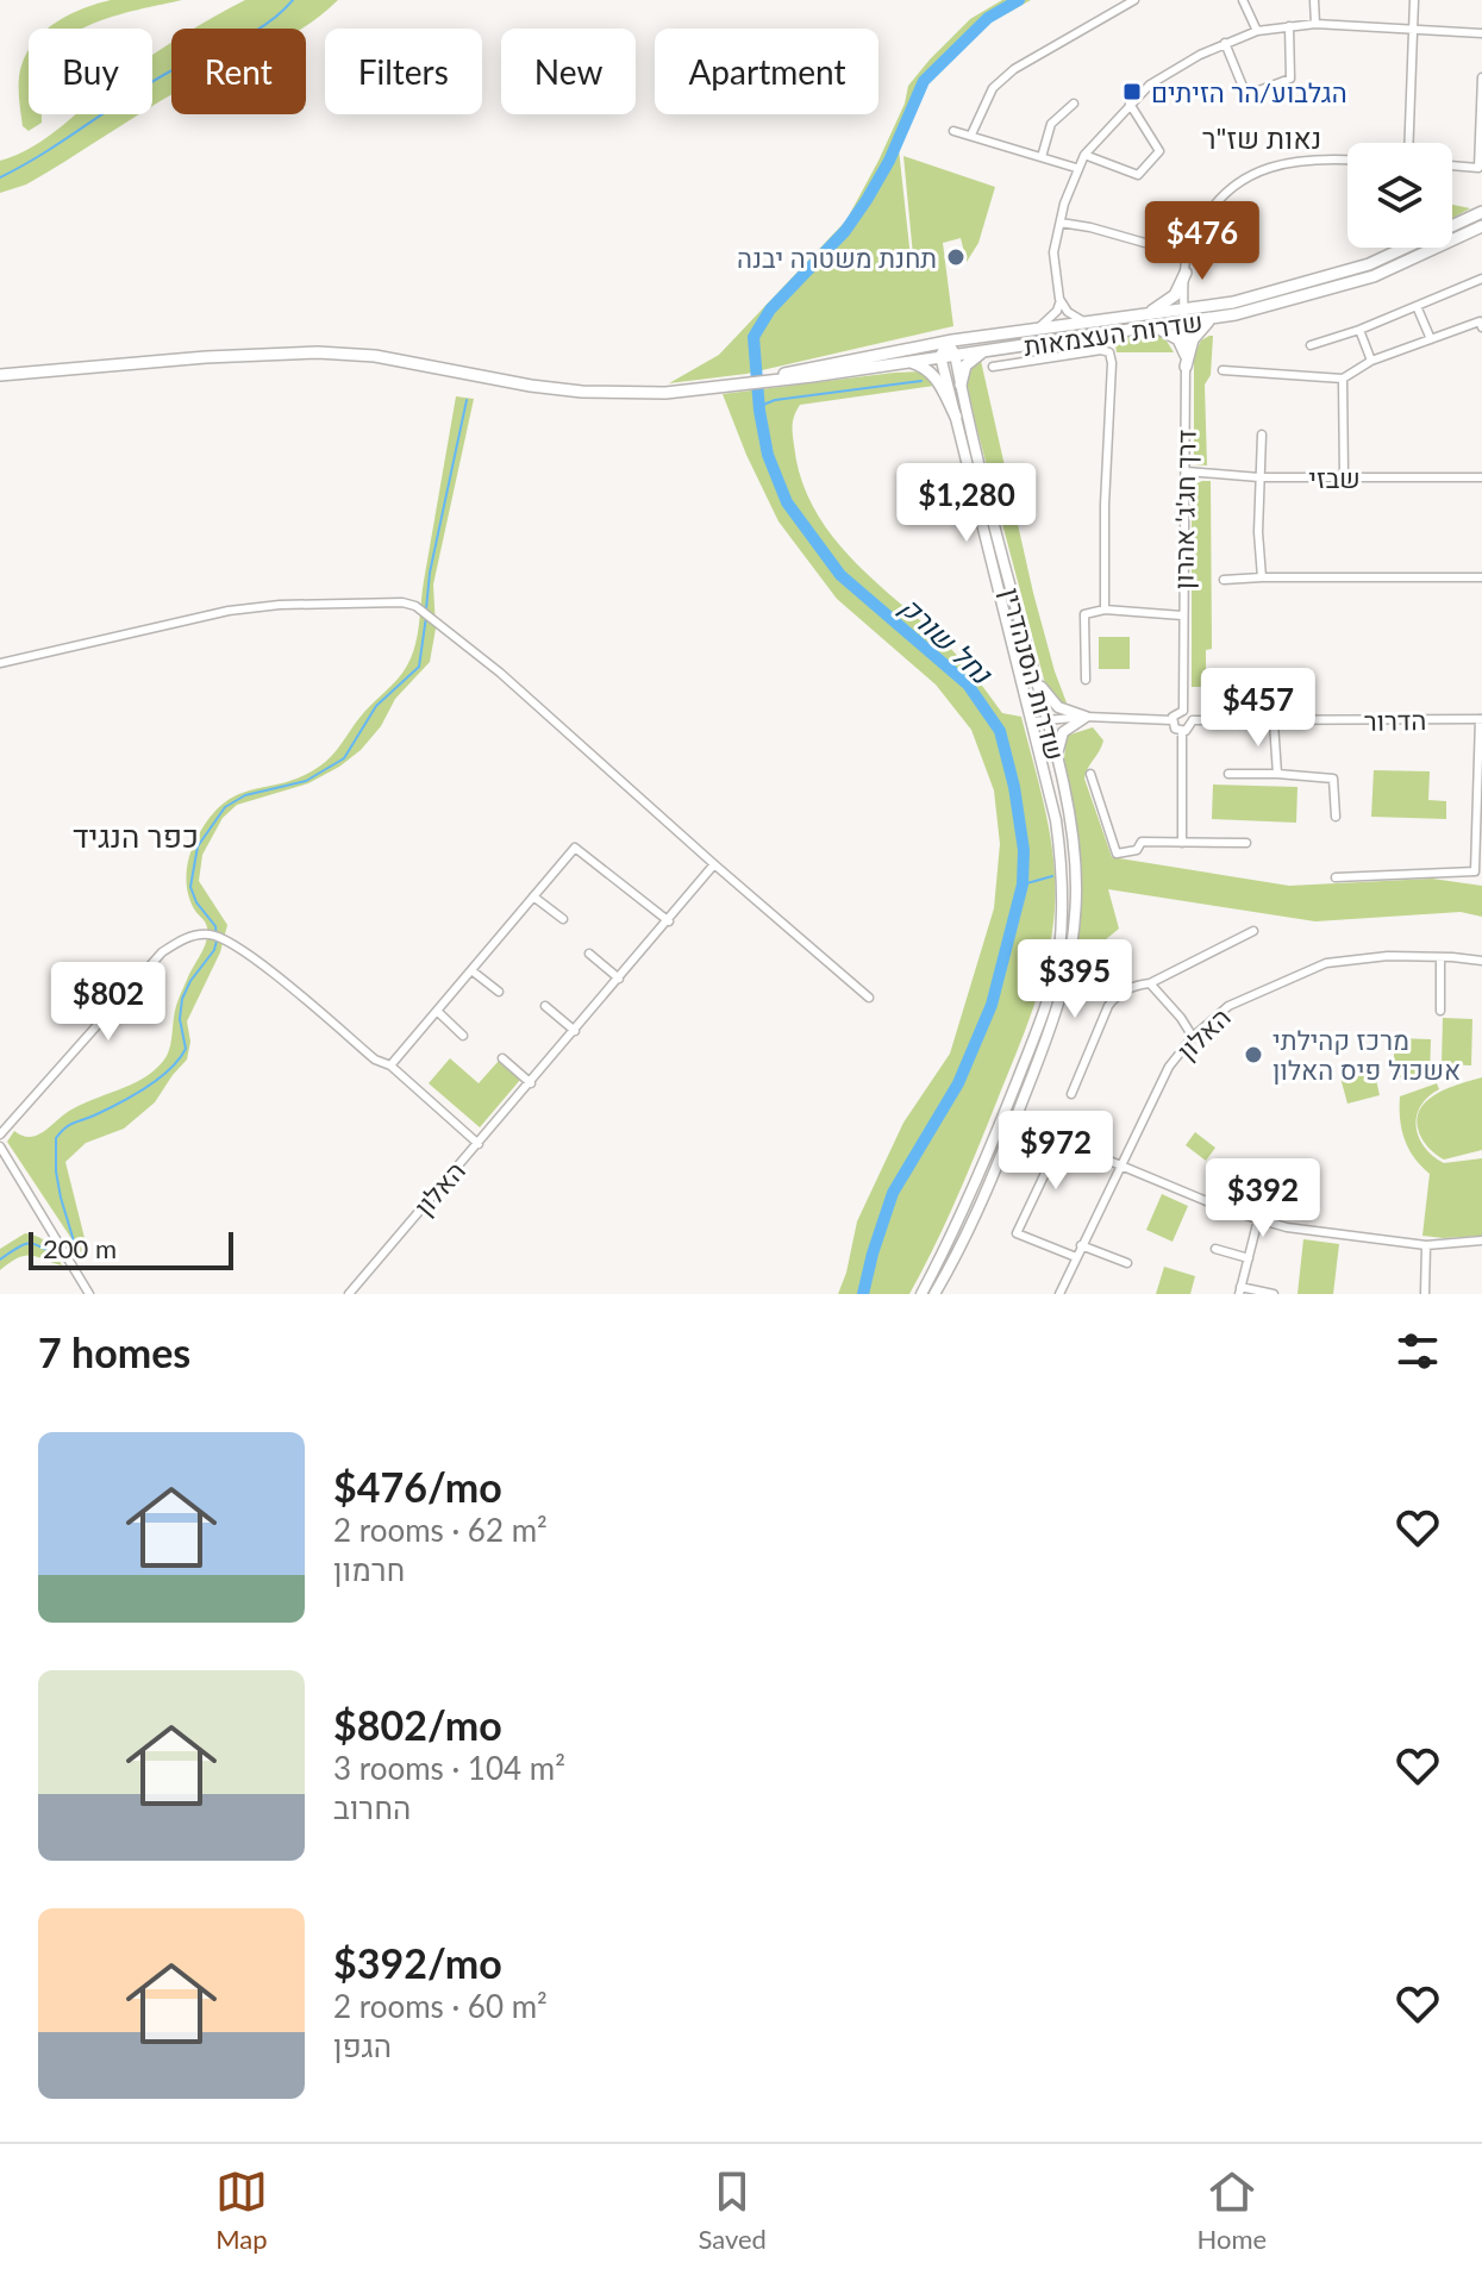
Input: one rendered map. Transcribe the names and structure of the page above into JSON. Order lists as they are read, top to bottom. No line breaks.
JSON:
{"streets":{"highway":["שדרות העצמאות"],"main road":["שדרות הסנהדרין"],"street":["שבזי","דרך חג'ג' אהרון","הדרור","האלון"]},"crossings":[["שדרות העצמאות","דרך חג'ג' אהרון"],["שדרות העצמאות","שדרות הסנהדרין"],["שבזי","דרך חג'ג' אהרון"],["דרך חג'ג' אהרון","הדרור"]],"districts":["נאות שז\"ר","כפר הנגיד"],"water":["נחל שורק"],"places":{"transit":["הגלבוע/הר הזיתים"],"other":["תחנת משטרה יבנה","מרכז קהילתי אשכול פיס האלון"]},"scale_bar":"200 m","page":{"chip":["Buy","Rent","Filters","New","Apartment"],"price":["$476","$1,280","$457","$395","$802","$972","$392"],"scale":"200 m","heading":"7 homes","list":[{"name":"$476/mo","note":"2 rooms · 62 m² · חרמון"},{"name":"$802/mo","note":"3 rooms · 104 m² · החרוב"},{"name":"$392/mo","note":"2 rooms · 60 m² · הגפן"}],"tabs":["Map","Saved","Home"]}}
